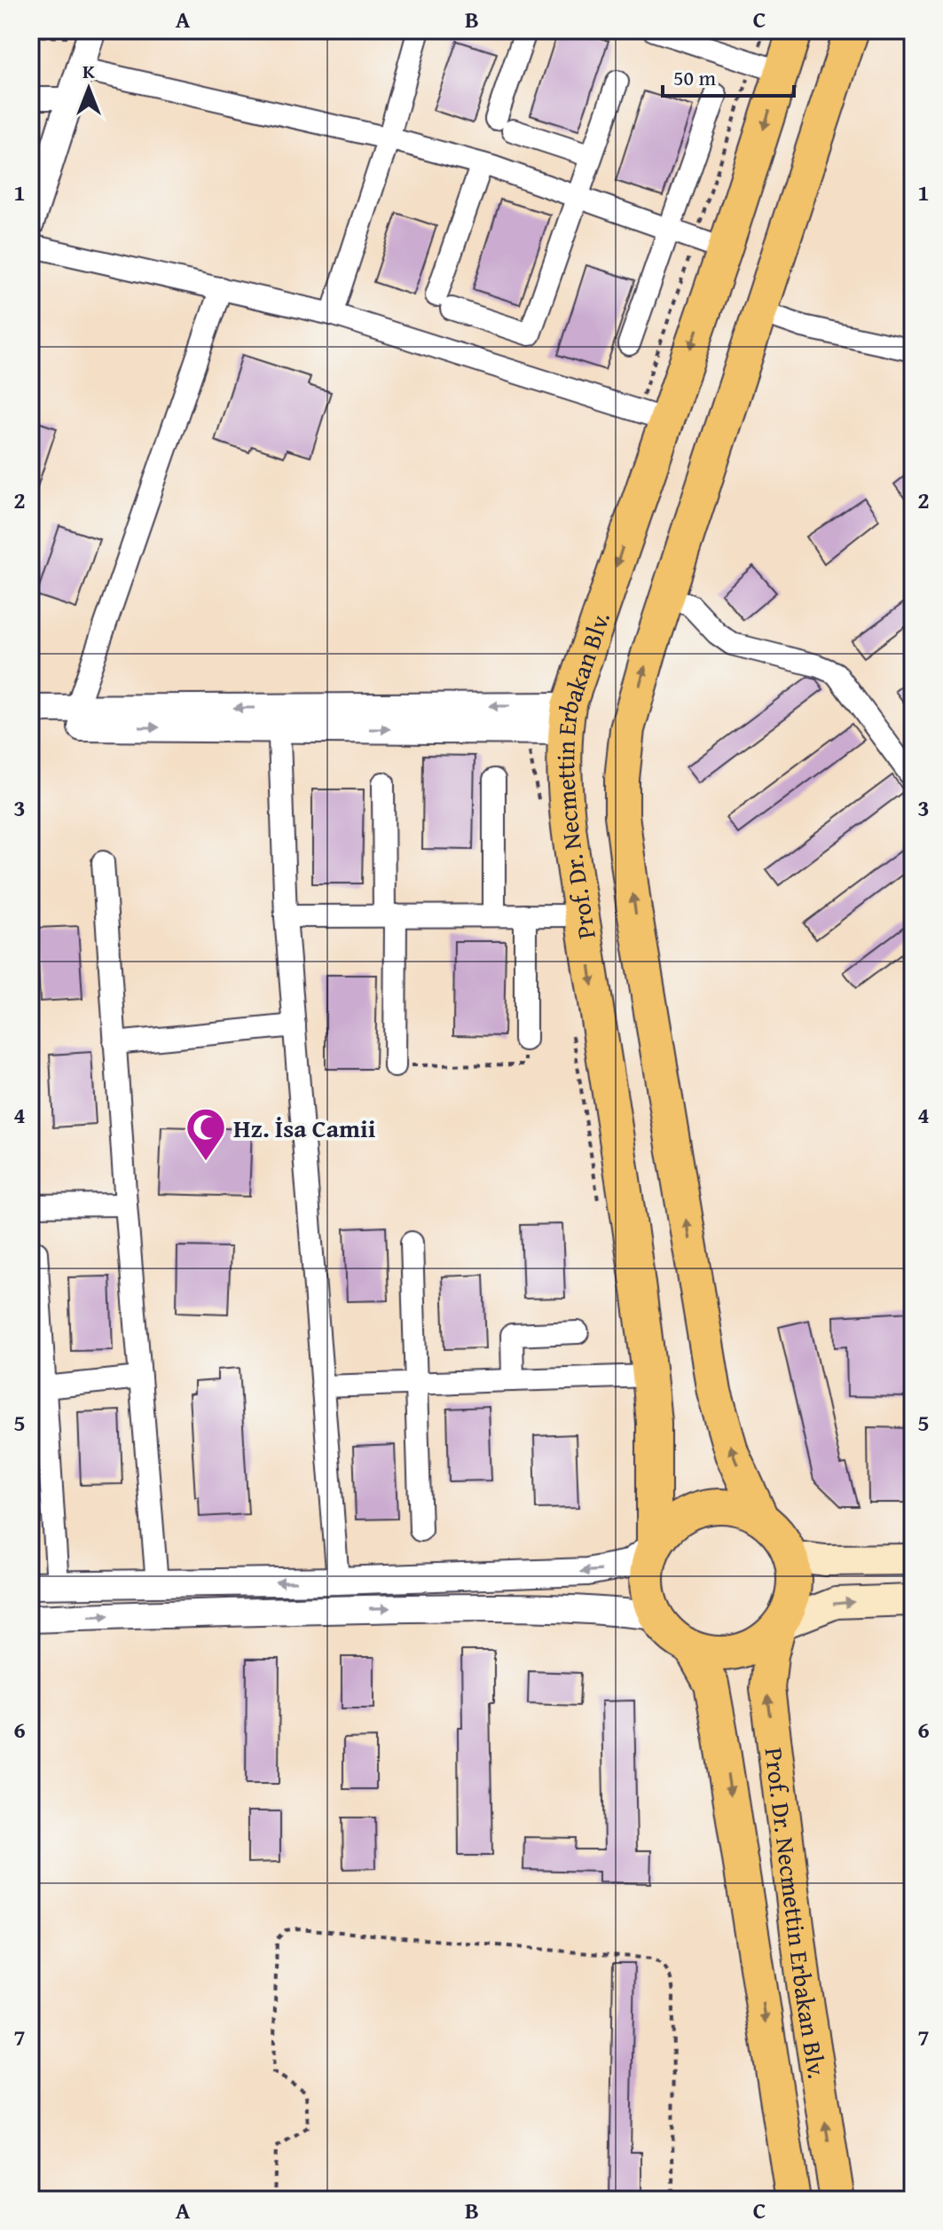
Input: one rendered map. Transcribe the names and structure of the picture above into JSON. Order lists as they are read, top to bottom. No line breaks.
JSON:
{"streets":{"main road":["Prof. Dr. Necmettin Erbakan Blv."]},"places":{"mosque":["Hz. İsa Camii"]},"scale_bar":"50 m","north":"top","grid":{"columns":["A","B","C"],"rows":["1","2","3","4","5","6","7"]}}
